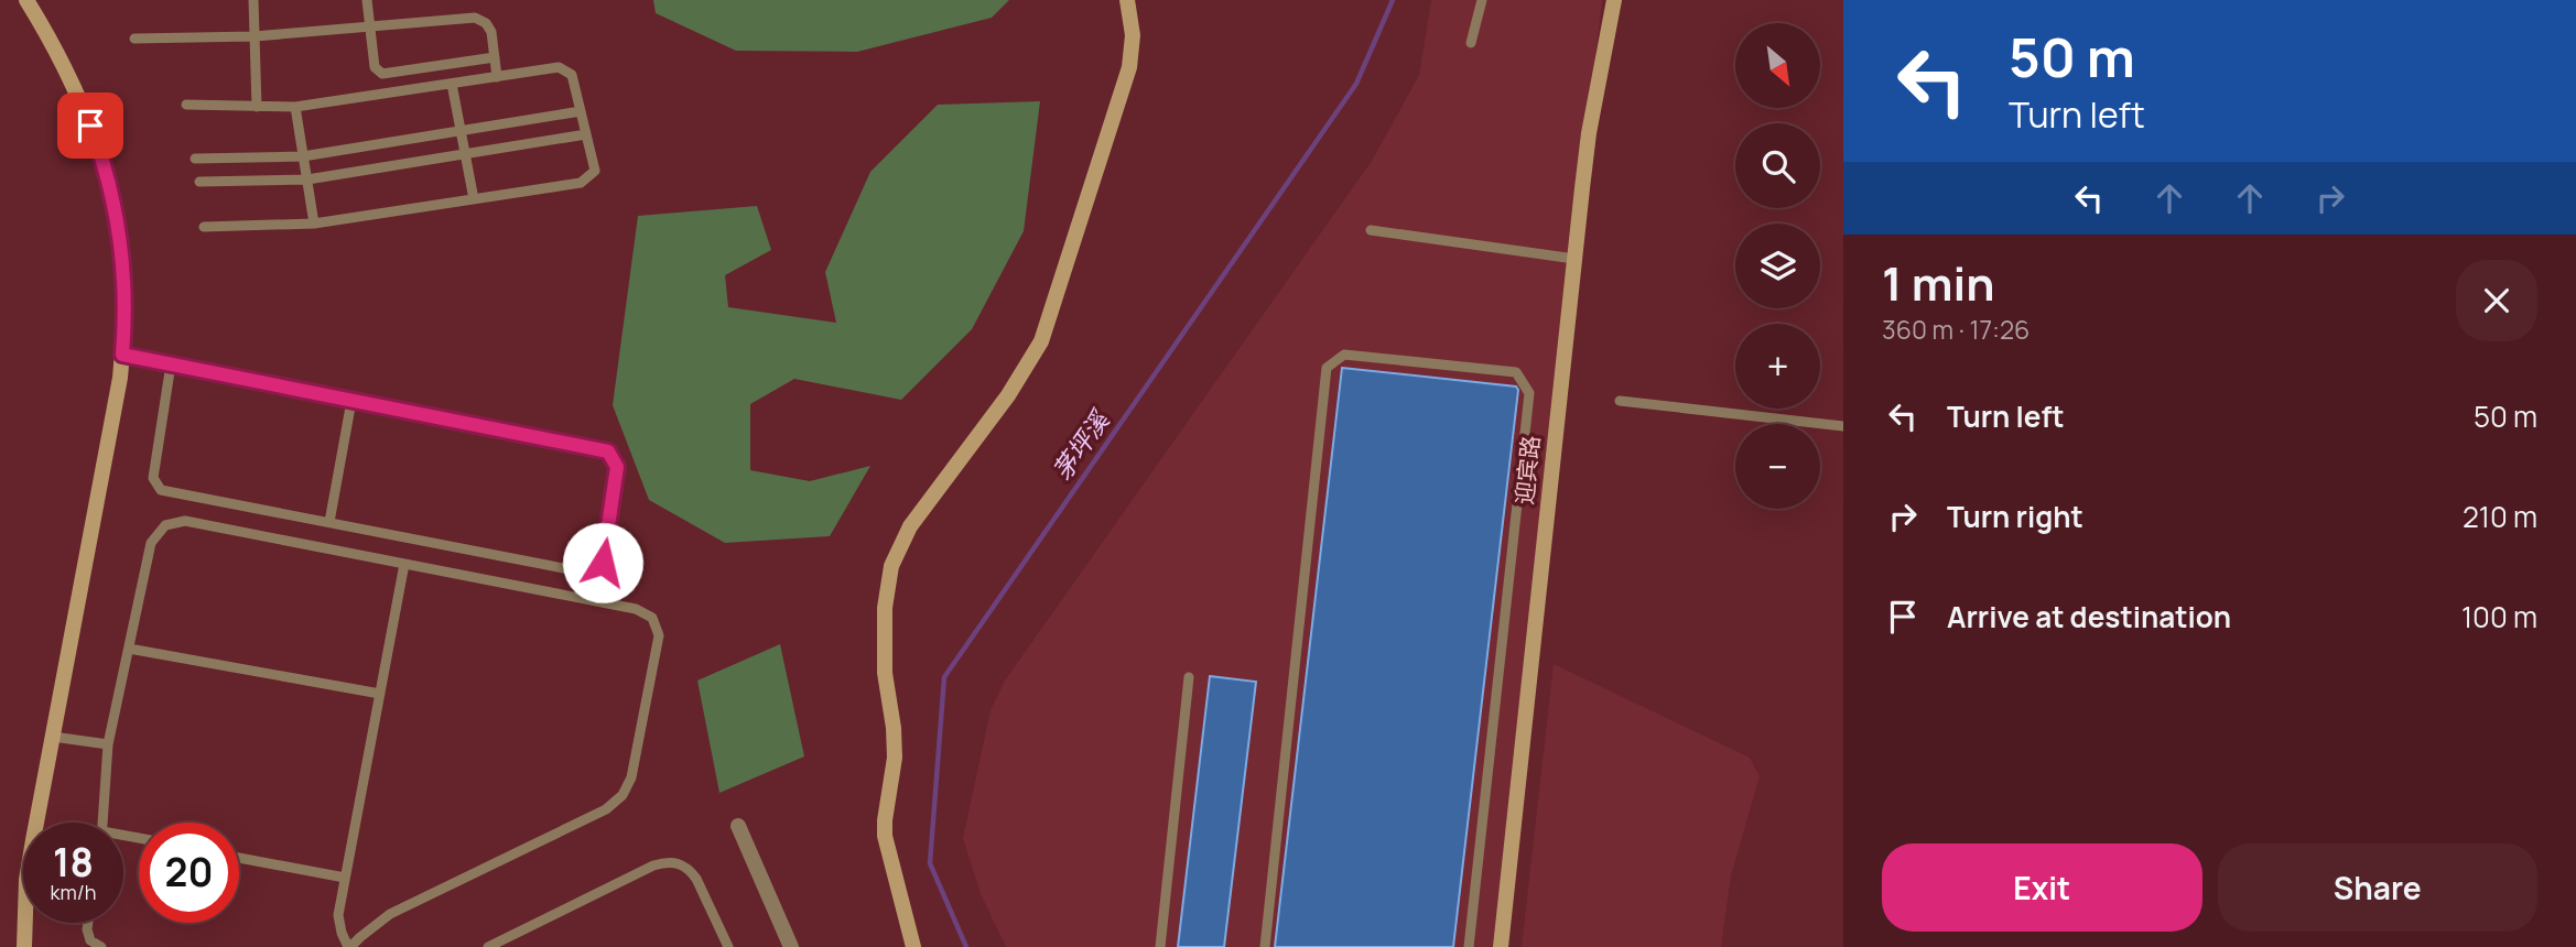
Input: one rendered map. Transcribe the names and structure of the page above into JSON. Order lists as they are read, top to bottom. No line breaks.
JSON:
{"streets":{"main road":["迎宾路"]},"water":["茅坪溪"],"north":"bottom right","page":{"turn":["50 m","Turn left"],"map_buttons":["+","−"],"heading":["1 min","360 m · 17:26"],"list":[{"name":"Turn left","value":"50 m"},{"name":"Turn right","value":"210 m"},{"name":"Arrive at destination","value":"100 m"}],"speed":"18 km/h","limit":"20","buttons":["Exit","Share"]}}
